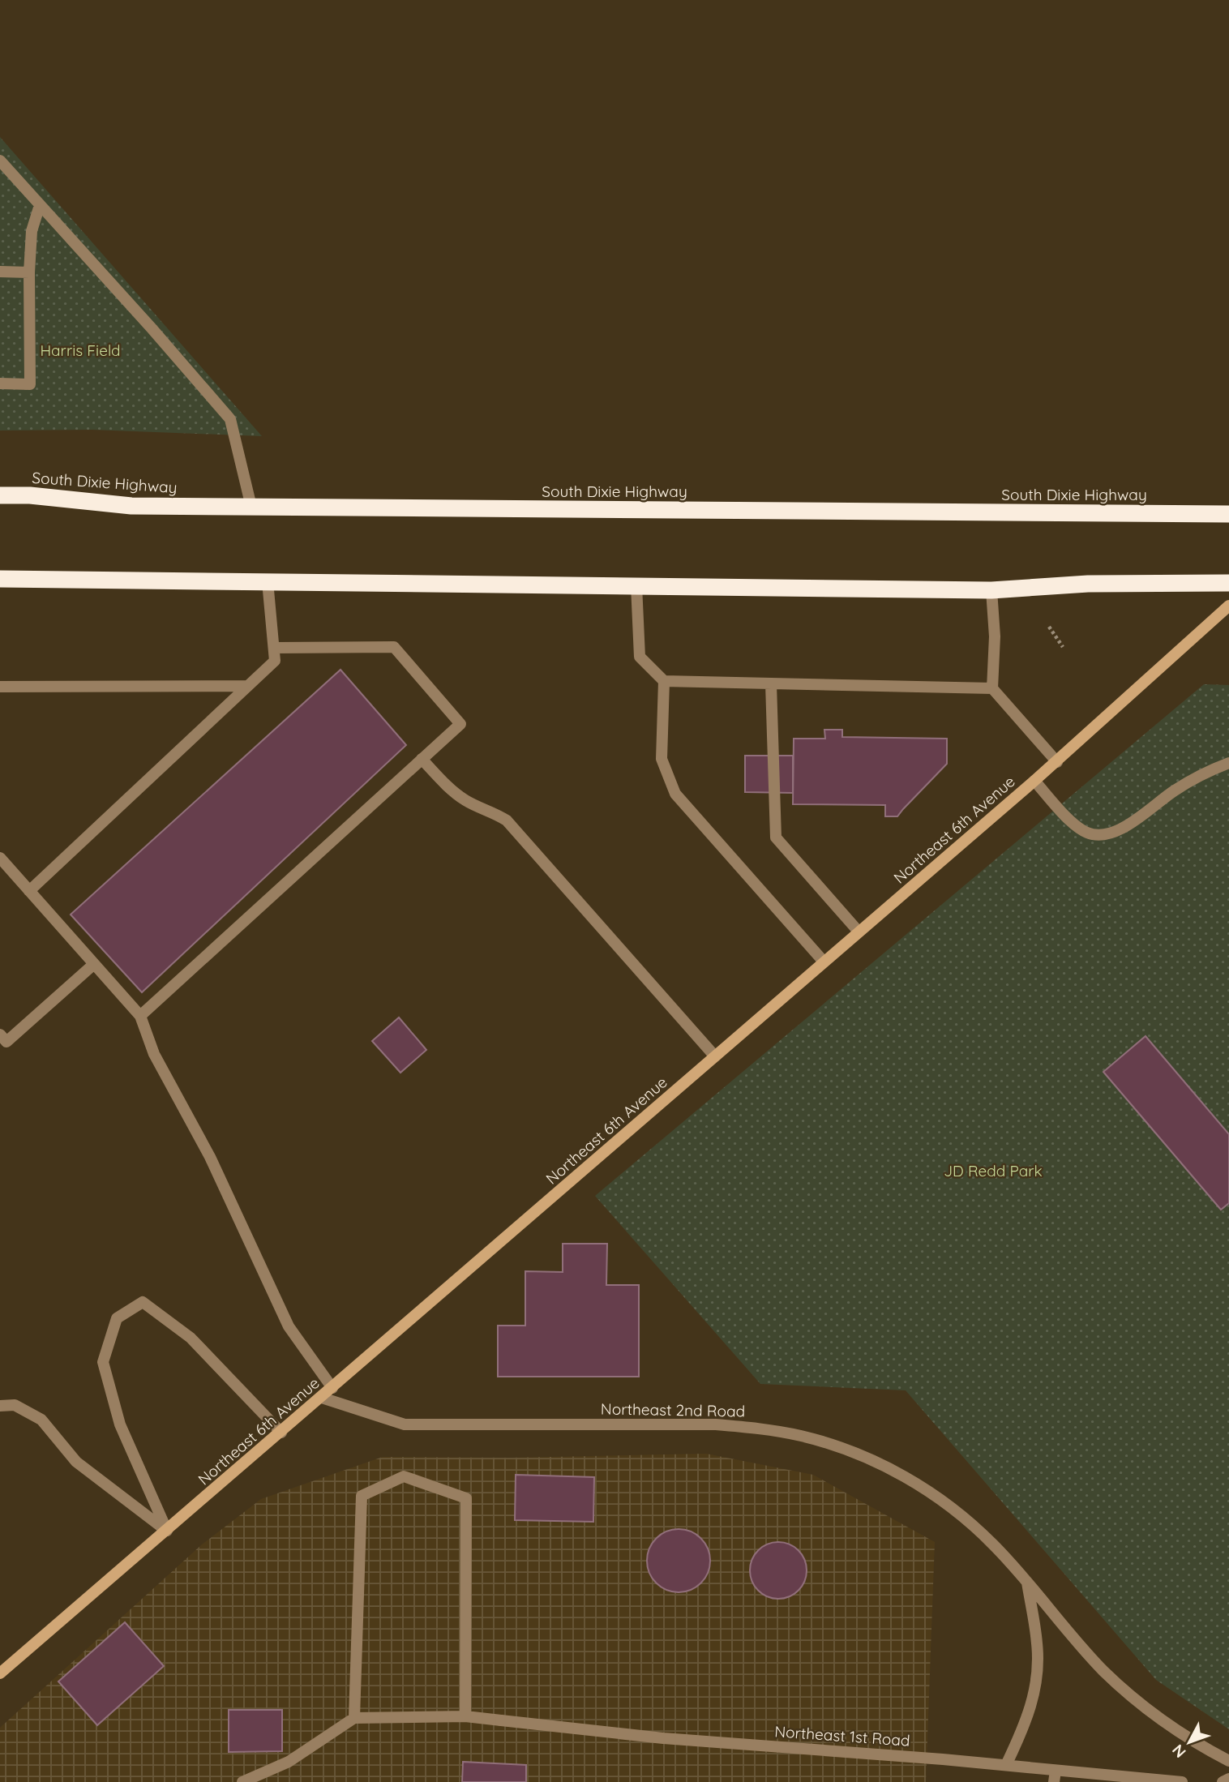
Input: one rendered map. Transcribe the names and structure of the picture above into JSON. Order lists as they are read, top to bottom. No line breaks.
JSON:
{"streets":{"highway":["South Dixie Highway"],"street":["Northeast 6th Avenue","Northeast 2nd Road","Northeast 1st Road"]},"crossings":[["Northeast 6th Avenue","Northeast 2nd Road"]],"parks":["Harris Field","JD Redd Park"],"north":"bottom left"}
